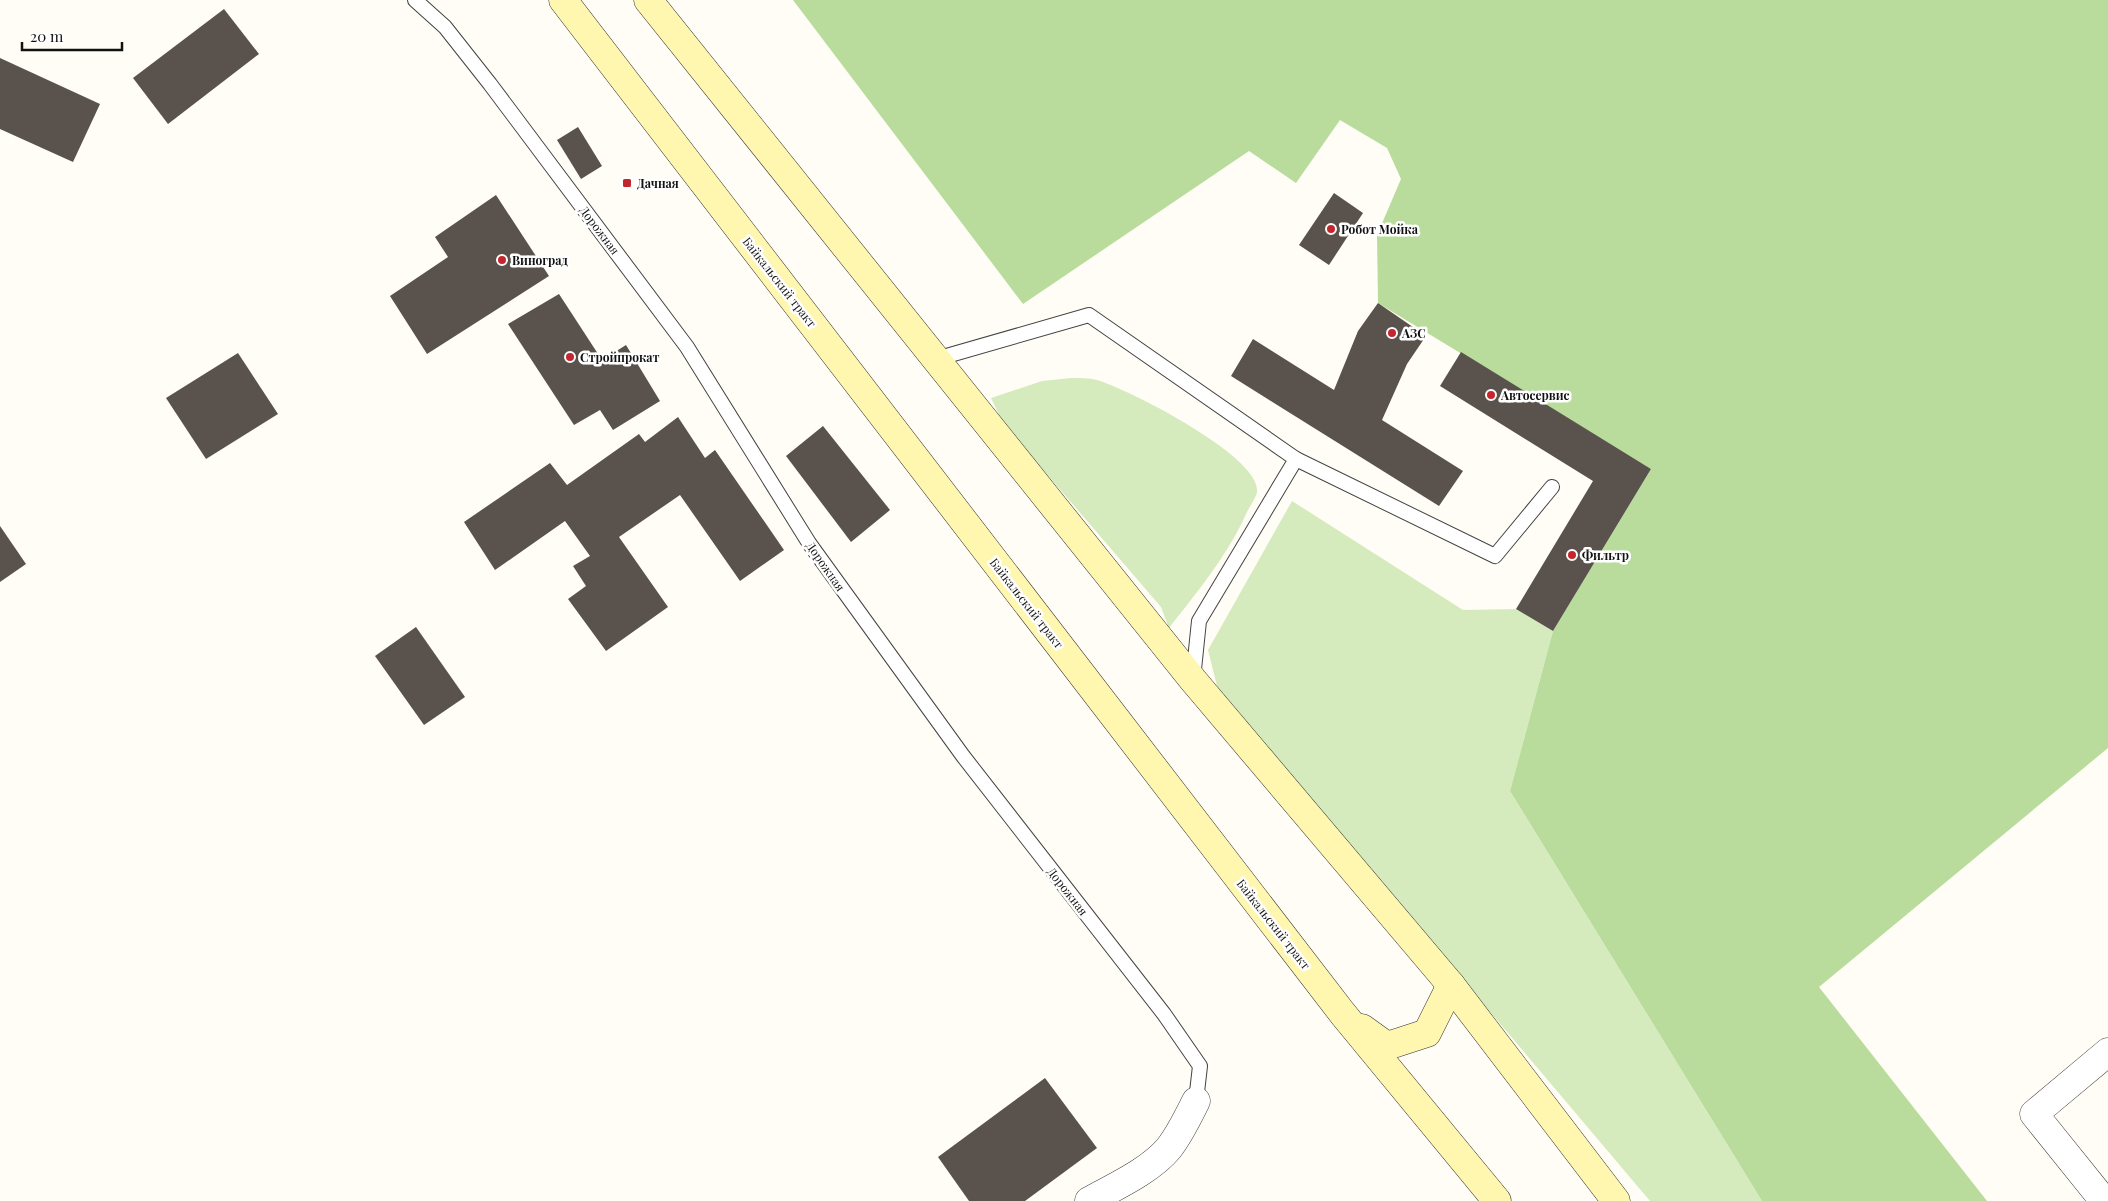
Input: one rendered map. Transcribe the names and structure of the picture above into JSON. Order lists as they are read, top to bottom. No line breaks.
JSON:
{"streets":{"main road":["Байкальский тракт"],"lane":["Дорожная"]},"places":{"transit":["Дачная"],"other":["Робот Мойка","Виноград","АЗС","Стройпрокат","Автосервис","Фильтр"]},"scale_bar":"20 m"}
